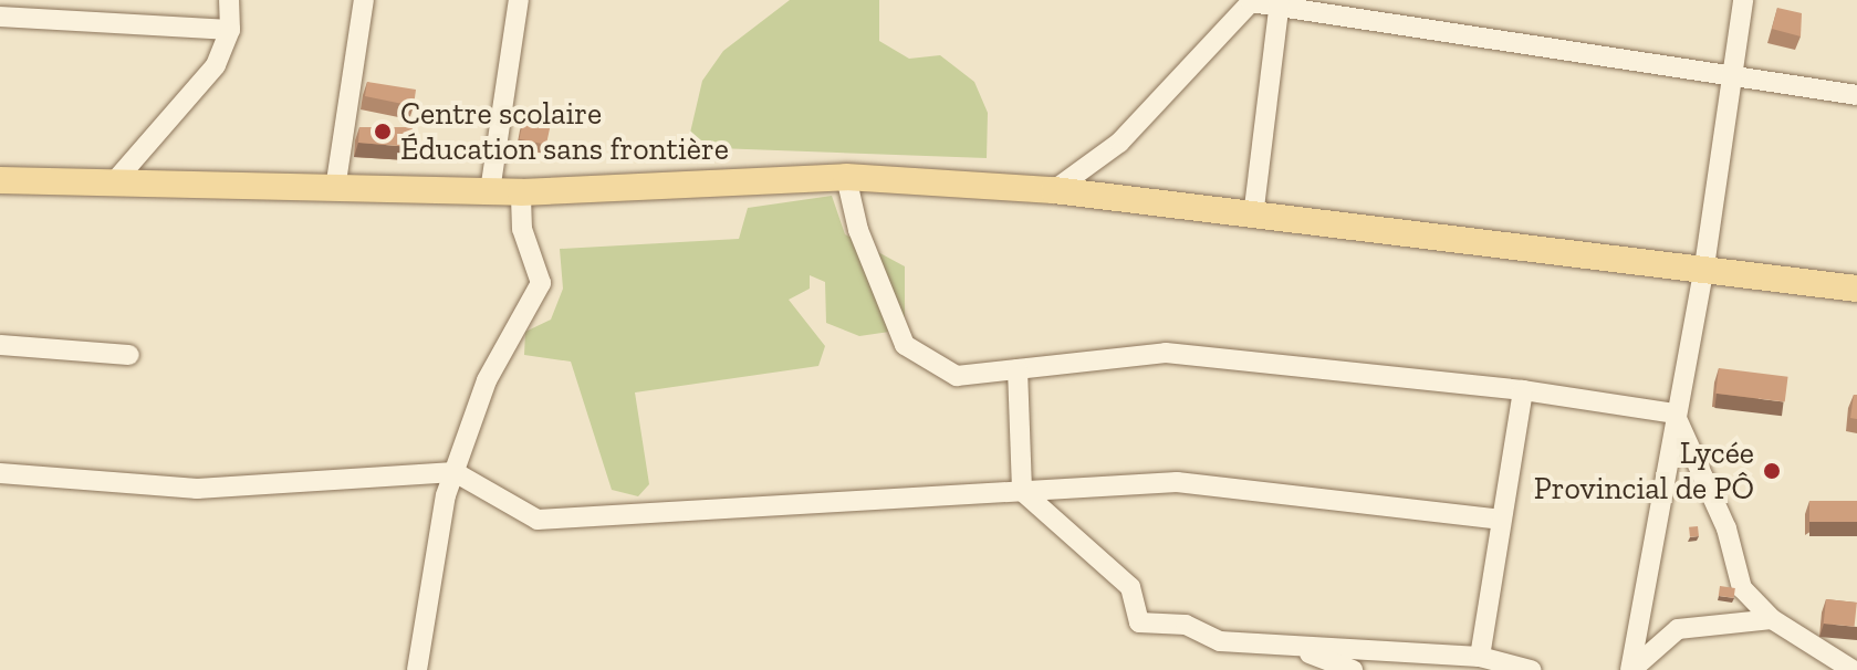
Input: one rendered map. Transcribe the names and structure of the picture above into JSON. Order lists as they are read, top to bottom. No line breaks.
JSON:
{"places":["Centre scolaire Éducation sans frontière","Lycée Provincial de PÔ"]}
